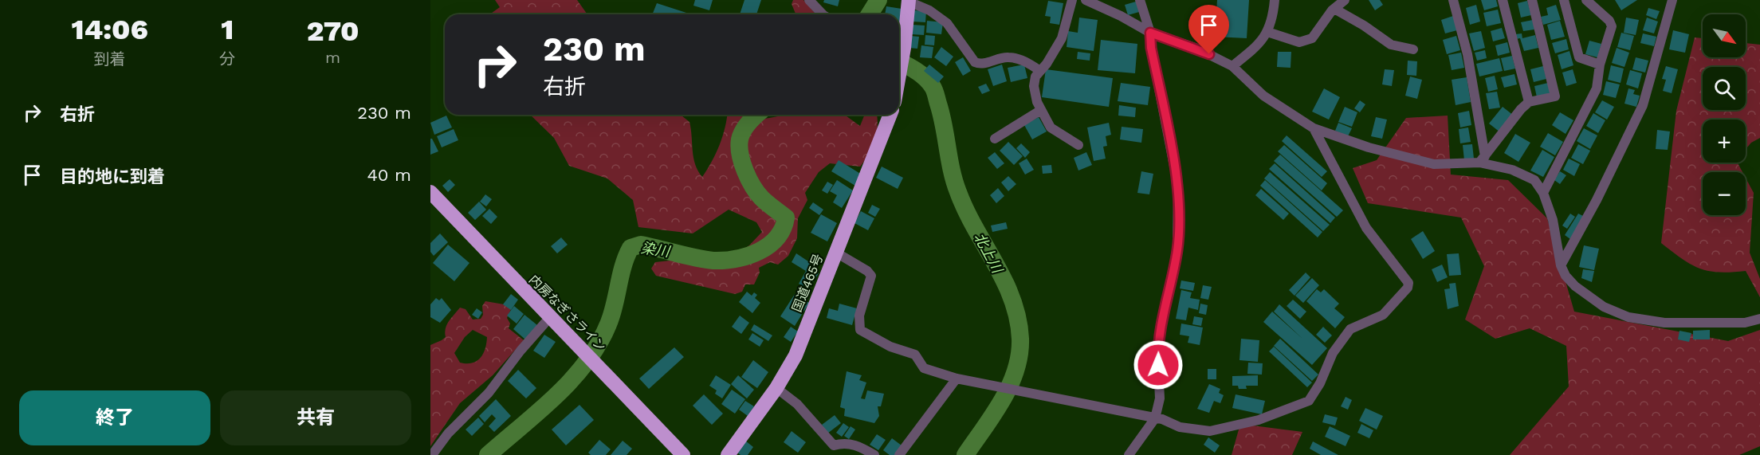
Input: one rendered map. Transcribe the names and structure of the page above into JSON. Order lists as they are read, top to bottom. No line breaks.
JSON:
{"streets":{"highway":["国道465号","内房なぎさライン"]},"water":["染川","北上川"],"north":"bottom right","page":{"eta":["14:06","到着","1","分","270","m"],"map_buttons":["+","−"],"turn":["230 m","右折"],"list":[{"name":"右折","value":"230 m"},{"name":"目的地に到着","value":"40 m"}],"buttons":["終了","共有"]}}
